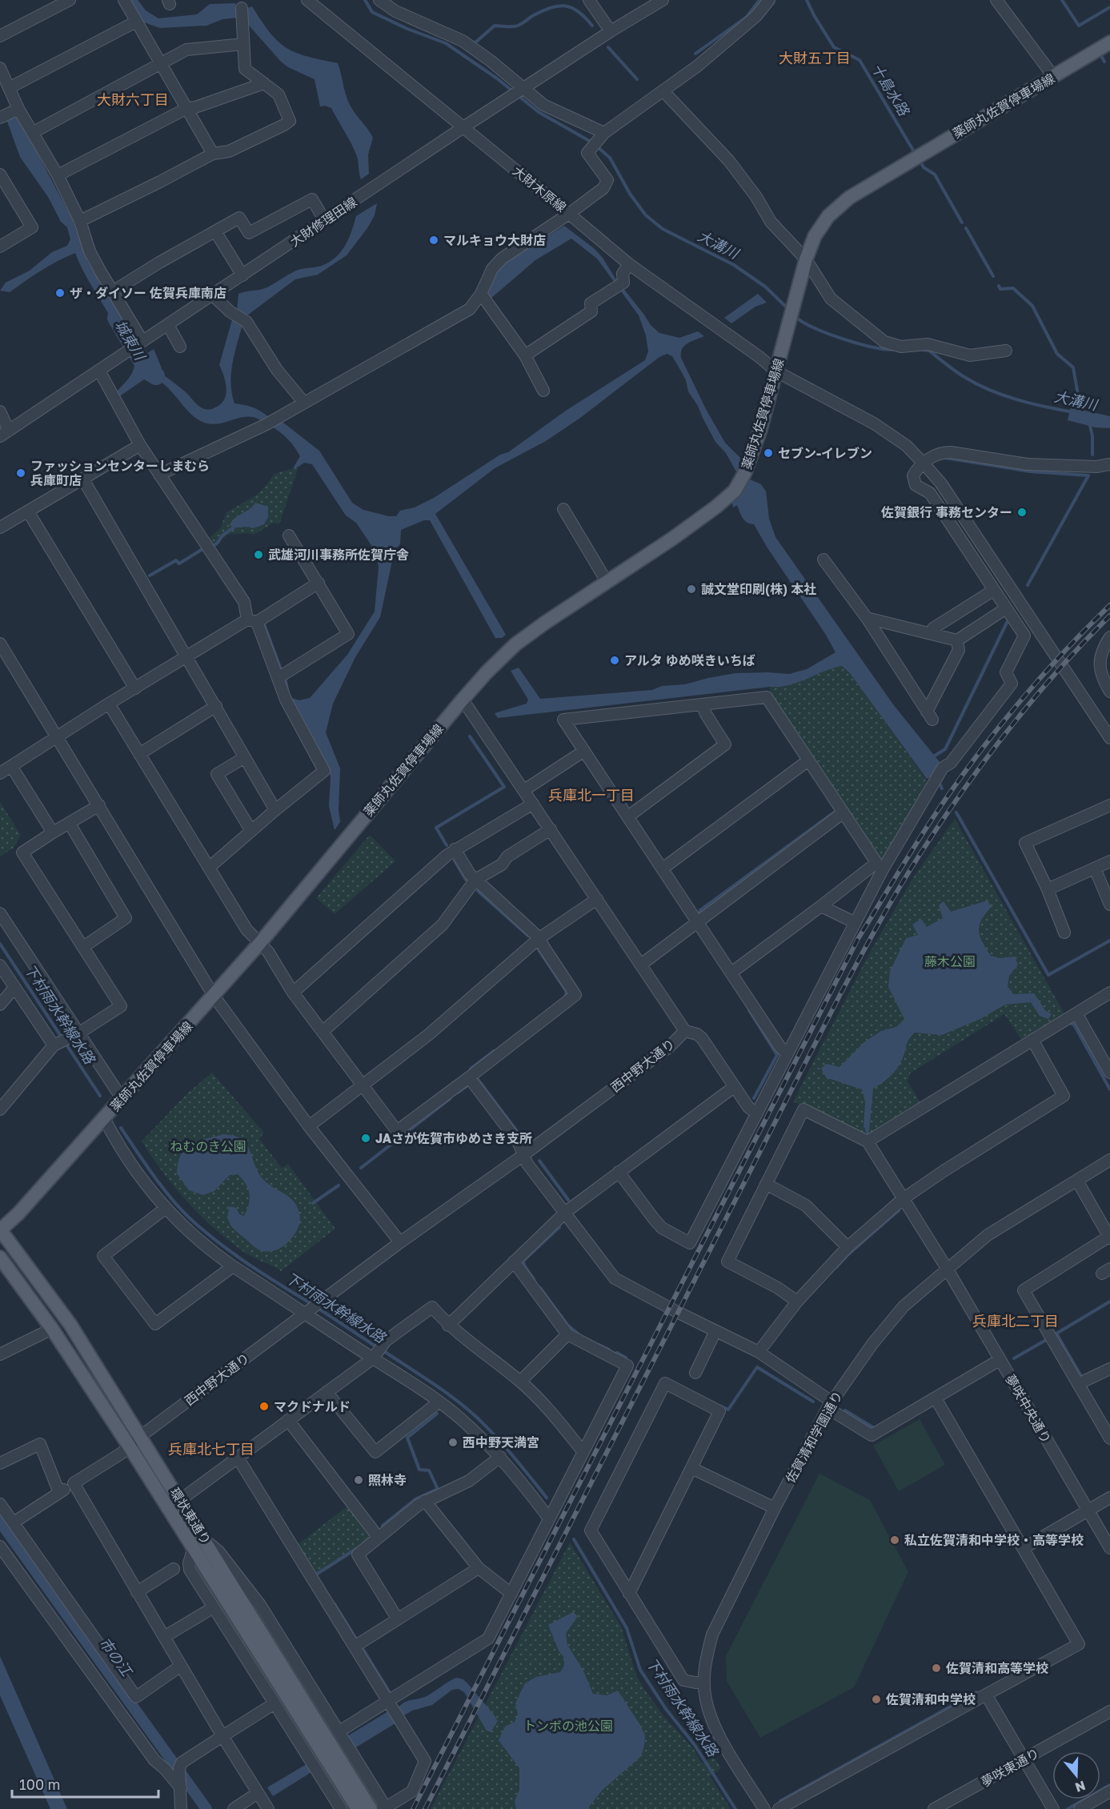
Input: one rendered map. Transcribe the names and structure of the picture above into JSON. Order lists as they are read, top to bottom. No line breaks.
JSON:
{"streets":{"main road":["薬師丸佐賀停車場線","環状東通り"],"street":["大財木原線","大財修理田線","西中野大通り","夢咲中央通り","佐賀清和学園通り","夢咲東通り"]},"crossings":[["薬師丸佐賀停車場線","大財木原線"],["薬師丸佐賀停車場線","西中野大通り"],["薬師丸佐賀停車場線","環状東通り"],["大財木原線","大財修理田線"],["西中野大通り","環状東通り"],["夢咲中央通り","佐賀清和学園通り"]],"districts":["大財五丁目","大財六丁目","兵庫北一丁目","兵庫北二丁目","兵庫北七丁目"],"water":["十島水路","大溝川","城東川","下村雨水幹線水路","市の江"],"parks":["藤木公園","ねむのき公園","トンボの池公園"],"places":["マルキョウ大財店","ザ・ダイソー 佐賀兵庫南店","セブン-イレブン","ファッションセンターしまむら 兵庫町店","佐賀銀行 事務センター","武雄河川事務所佐賀庁舎","誠文堂印刷(株) 本社","アルタ ゆめ咲きいちば","JAさが佐賀市ゆめさき支所","マクドナルド","西中野天満宮","照林寺","私立佐賀清和中学校・高等学校","佐賀清和高等学校","佐賀清和中学校"],"scale_bar":"100 m","north":"bottom"}
